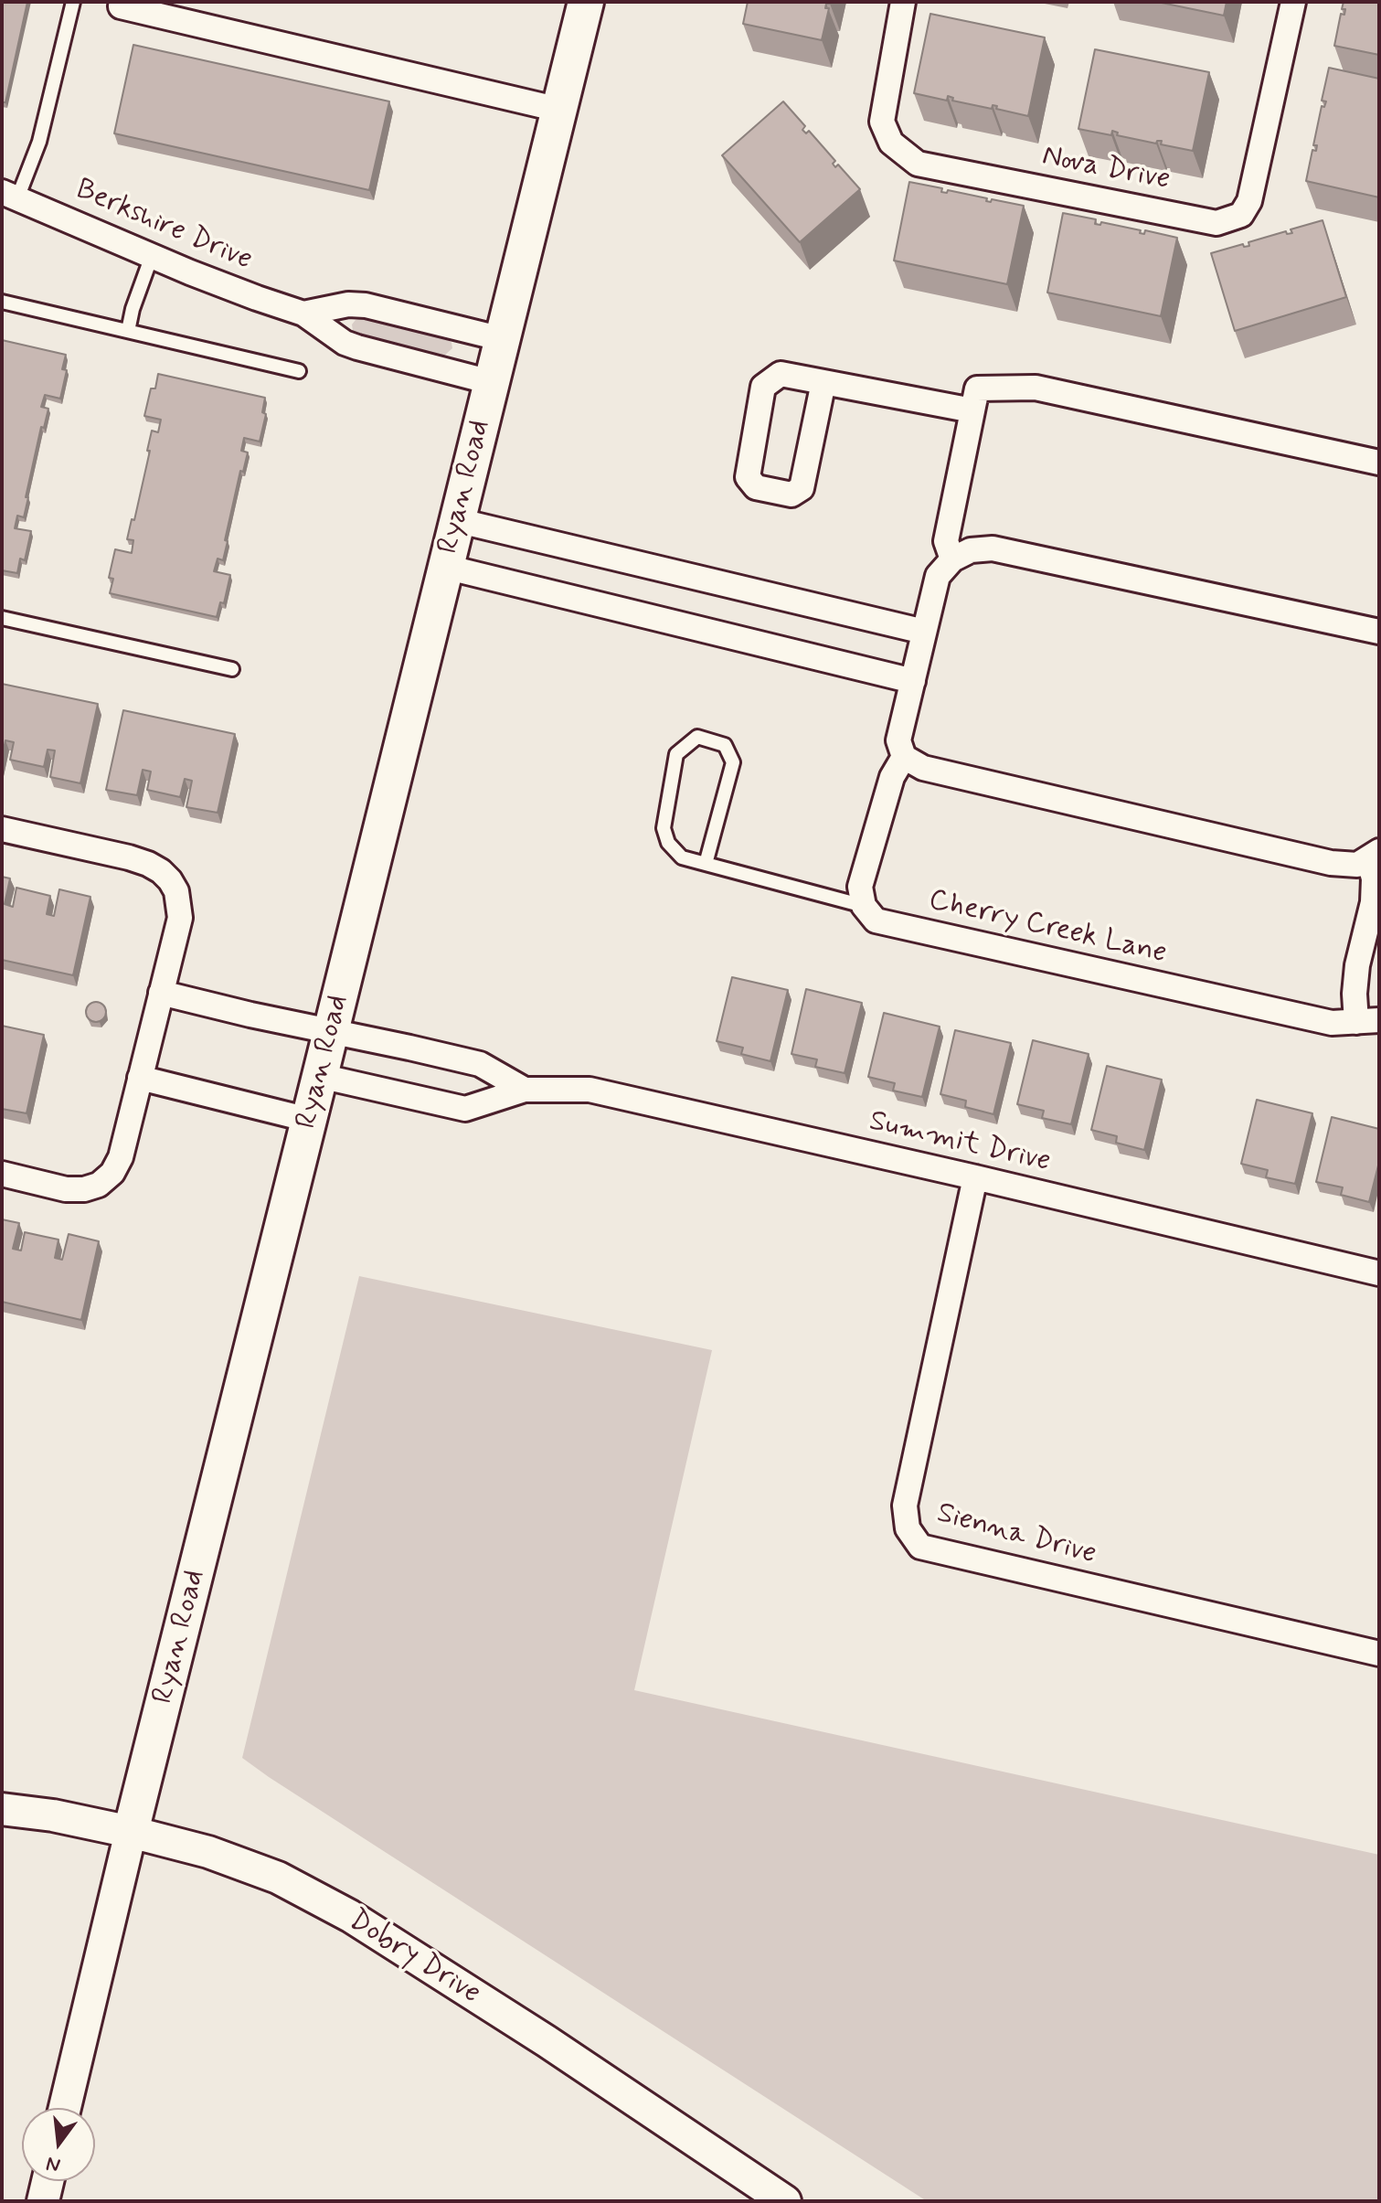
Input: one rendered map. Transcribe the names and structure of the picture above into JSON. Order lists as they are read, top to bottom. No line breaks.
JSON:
{"streets":{"main road":["Ryan Road"],"street":["Nova Drive","Berkshire Drive","Cherry Creek Lane","Summit Drive","Sienna Drive","Dobry Drive"]},"crossings":[["Berkshire Drive","Ryan Road"],["Ryan Road","Summit Drive"],["Ryan Road","Dobry Drive"],["Summit Drive","Sienna Drive"]],"north":"bottom"}
